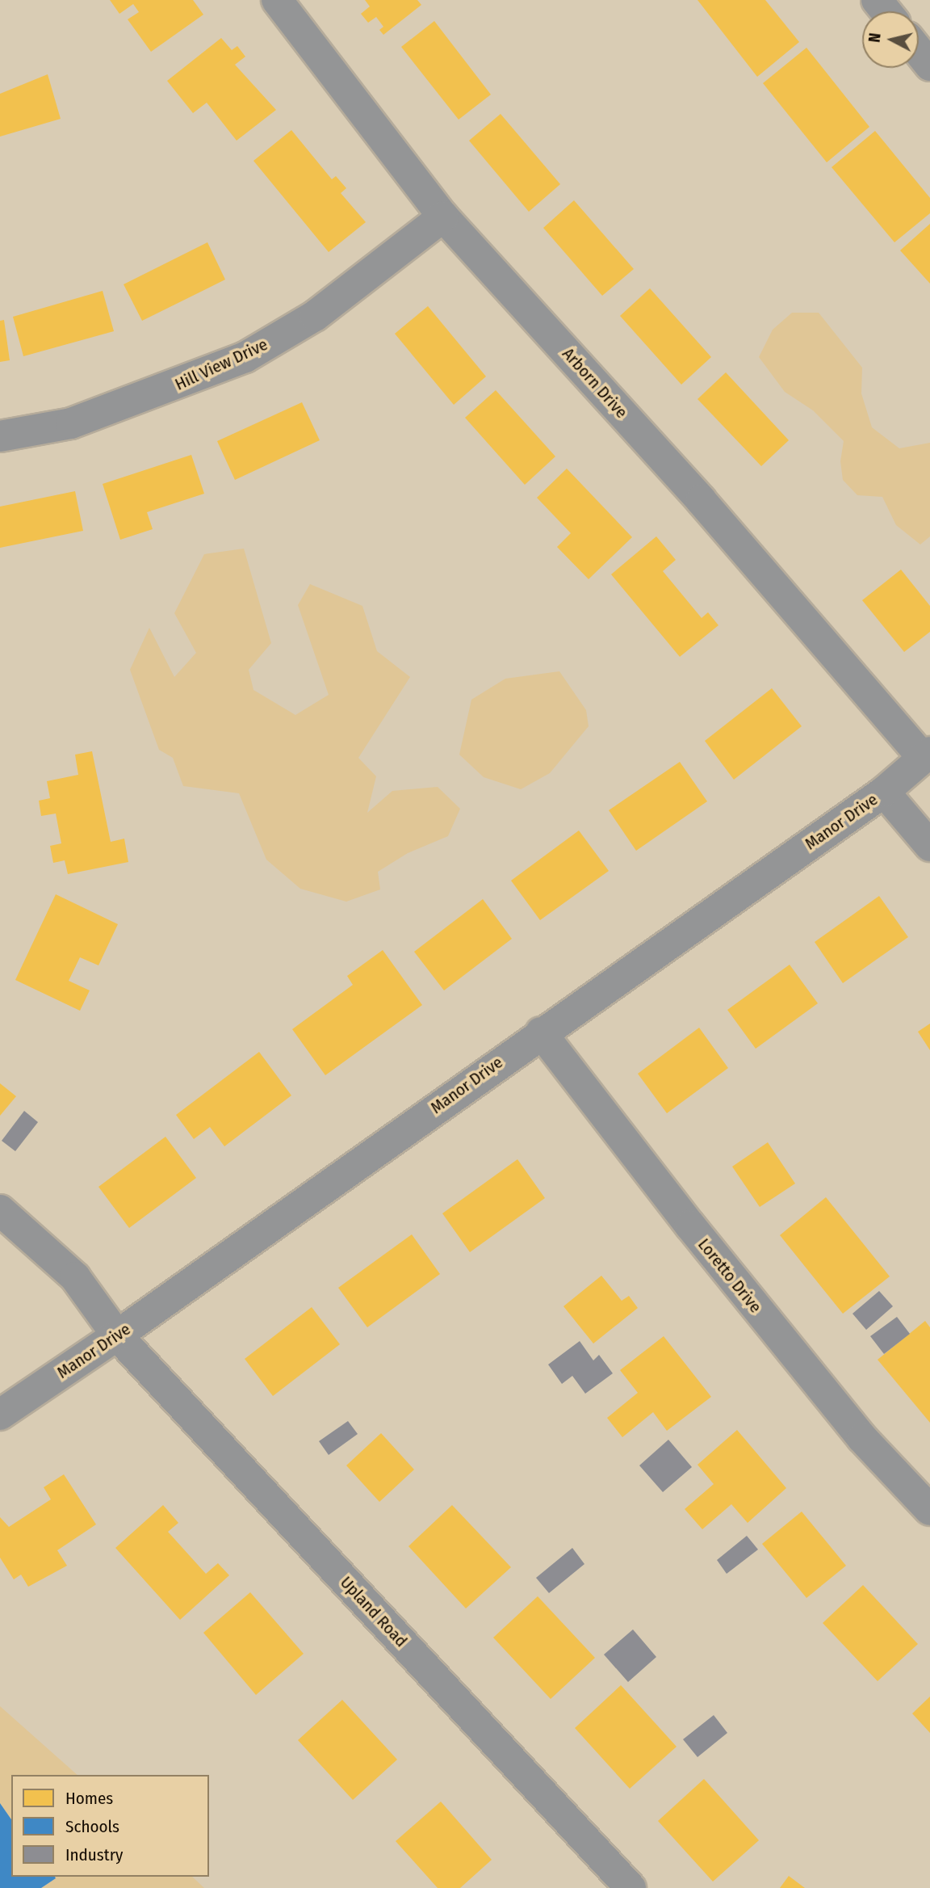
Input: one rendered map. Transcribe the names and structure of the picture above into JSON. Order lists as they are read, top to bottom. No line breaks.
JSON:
{"streets":{"street":["Hill View Drive","Arborn Drive","Manor Drive","Loretto Drive","Upland Road"]},"crossings":[["Hill View Drive","Arborn Drive"],["Arborn Drive","Manor Drive"],["Manor Drive","Loretto Drive"],["Manor Drive","Upland Road"]],"legend":["Homes","Schools","Industry"],"north":"left"}
